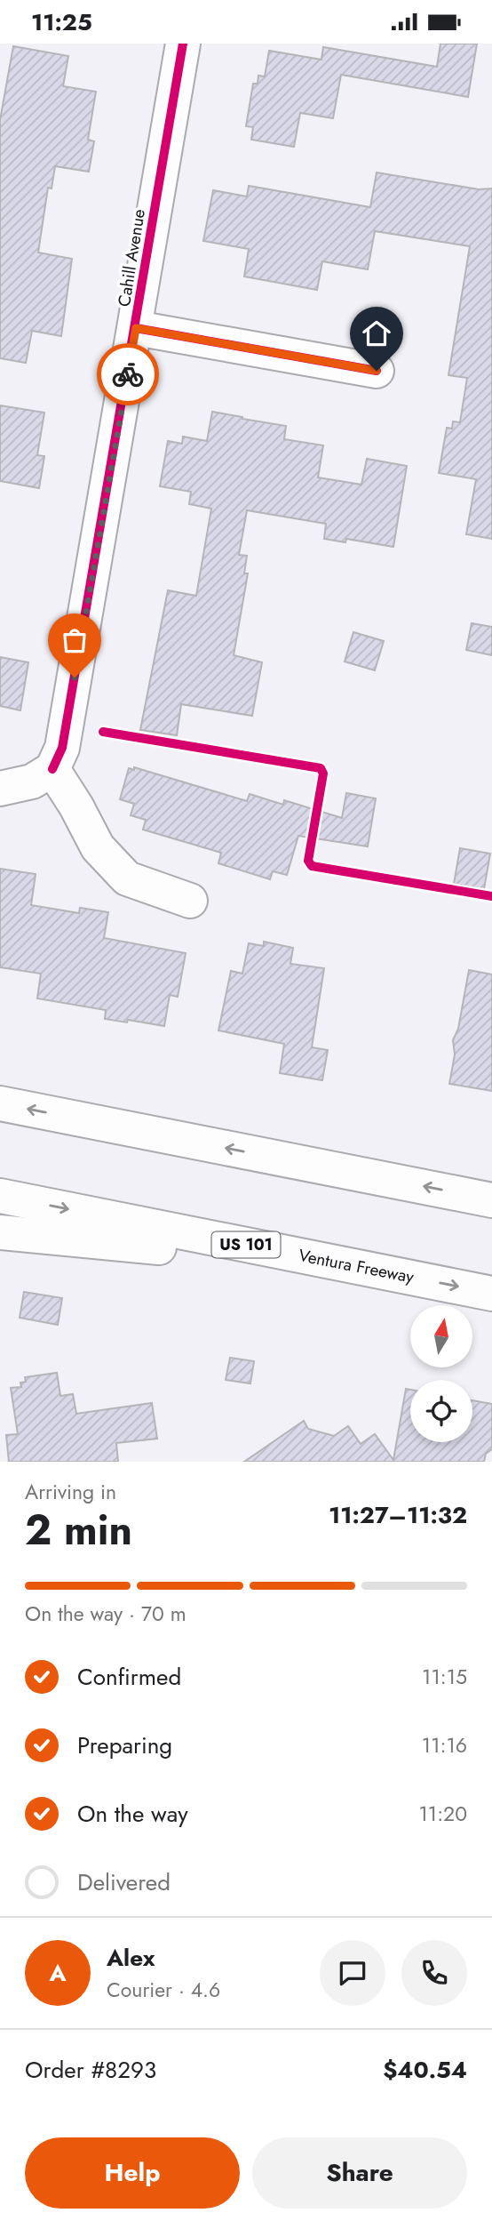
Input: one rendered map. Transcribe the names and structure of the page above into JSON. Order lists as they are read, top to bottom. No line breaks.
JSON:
{"streets":{"main road":["Cahill Avenue","US 101","Ventura Freeway"]},"north":"top","page":{"status":"11:25","heading":["2 min","Arriving in","11:27–11:32"],"panel":["Alex","Courier · 4.6","Order #8293","$40.54"],"bar":"On the way · 70 m","list":[["Confirmed","11:15"],["Preparing","11:16"],["On the way","11:20"],"Delivered"],"round":"A","buttons":["Help","Share"]}}
